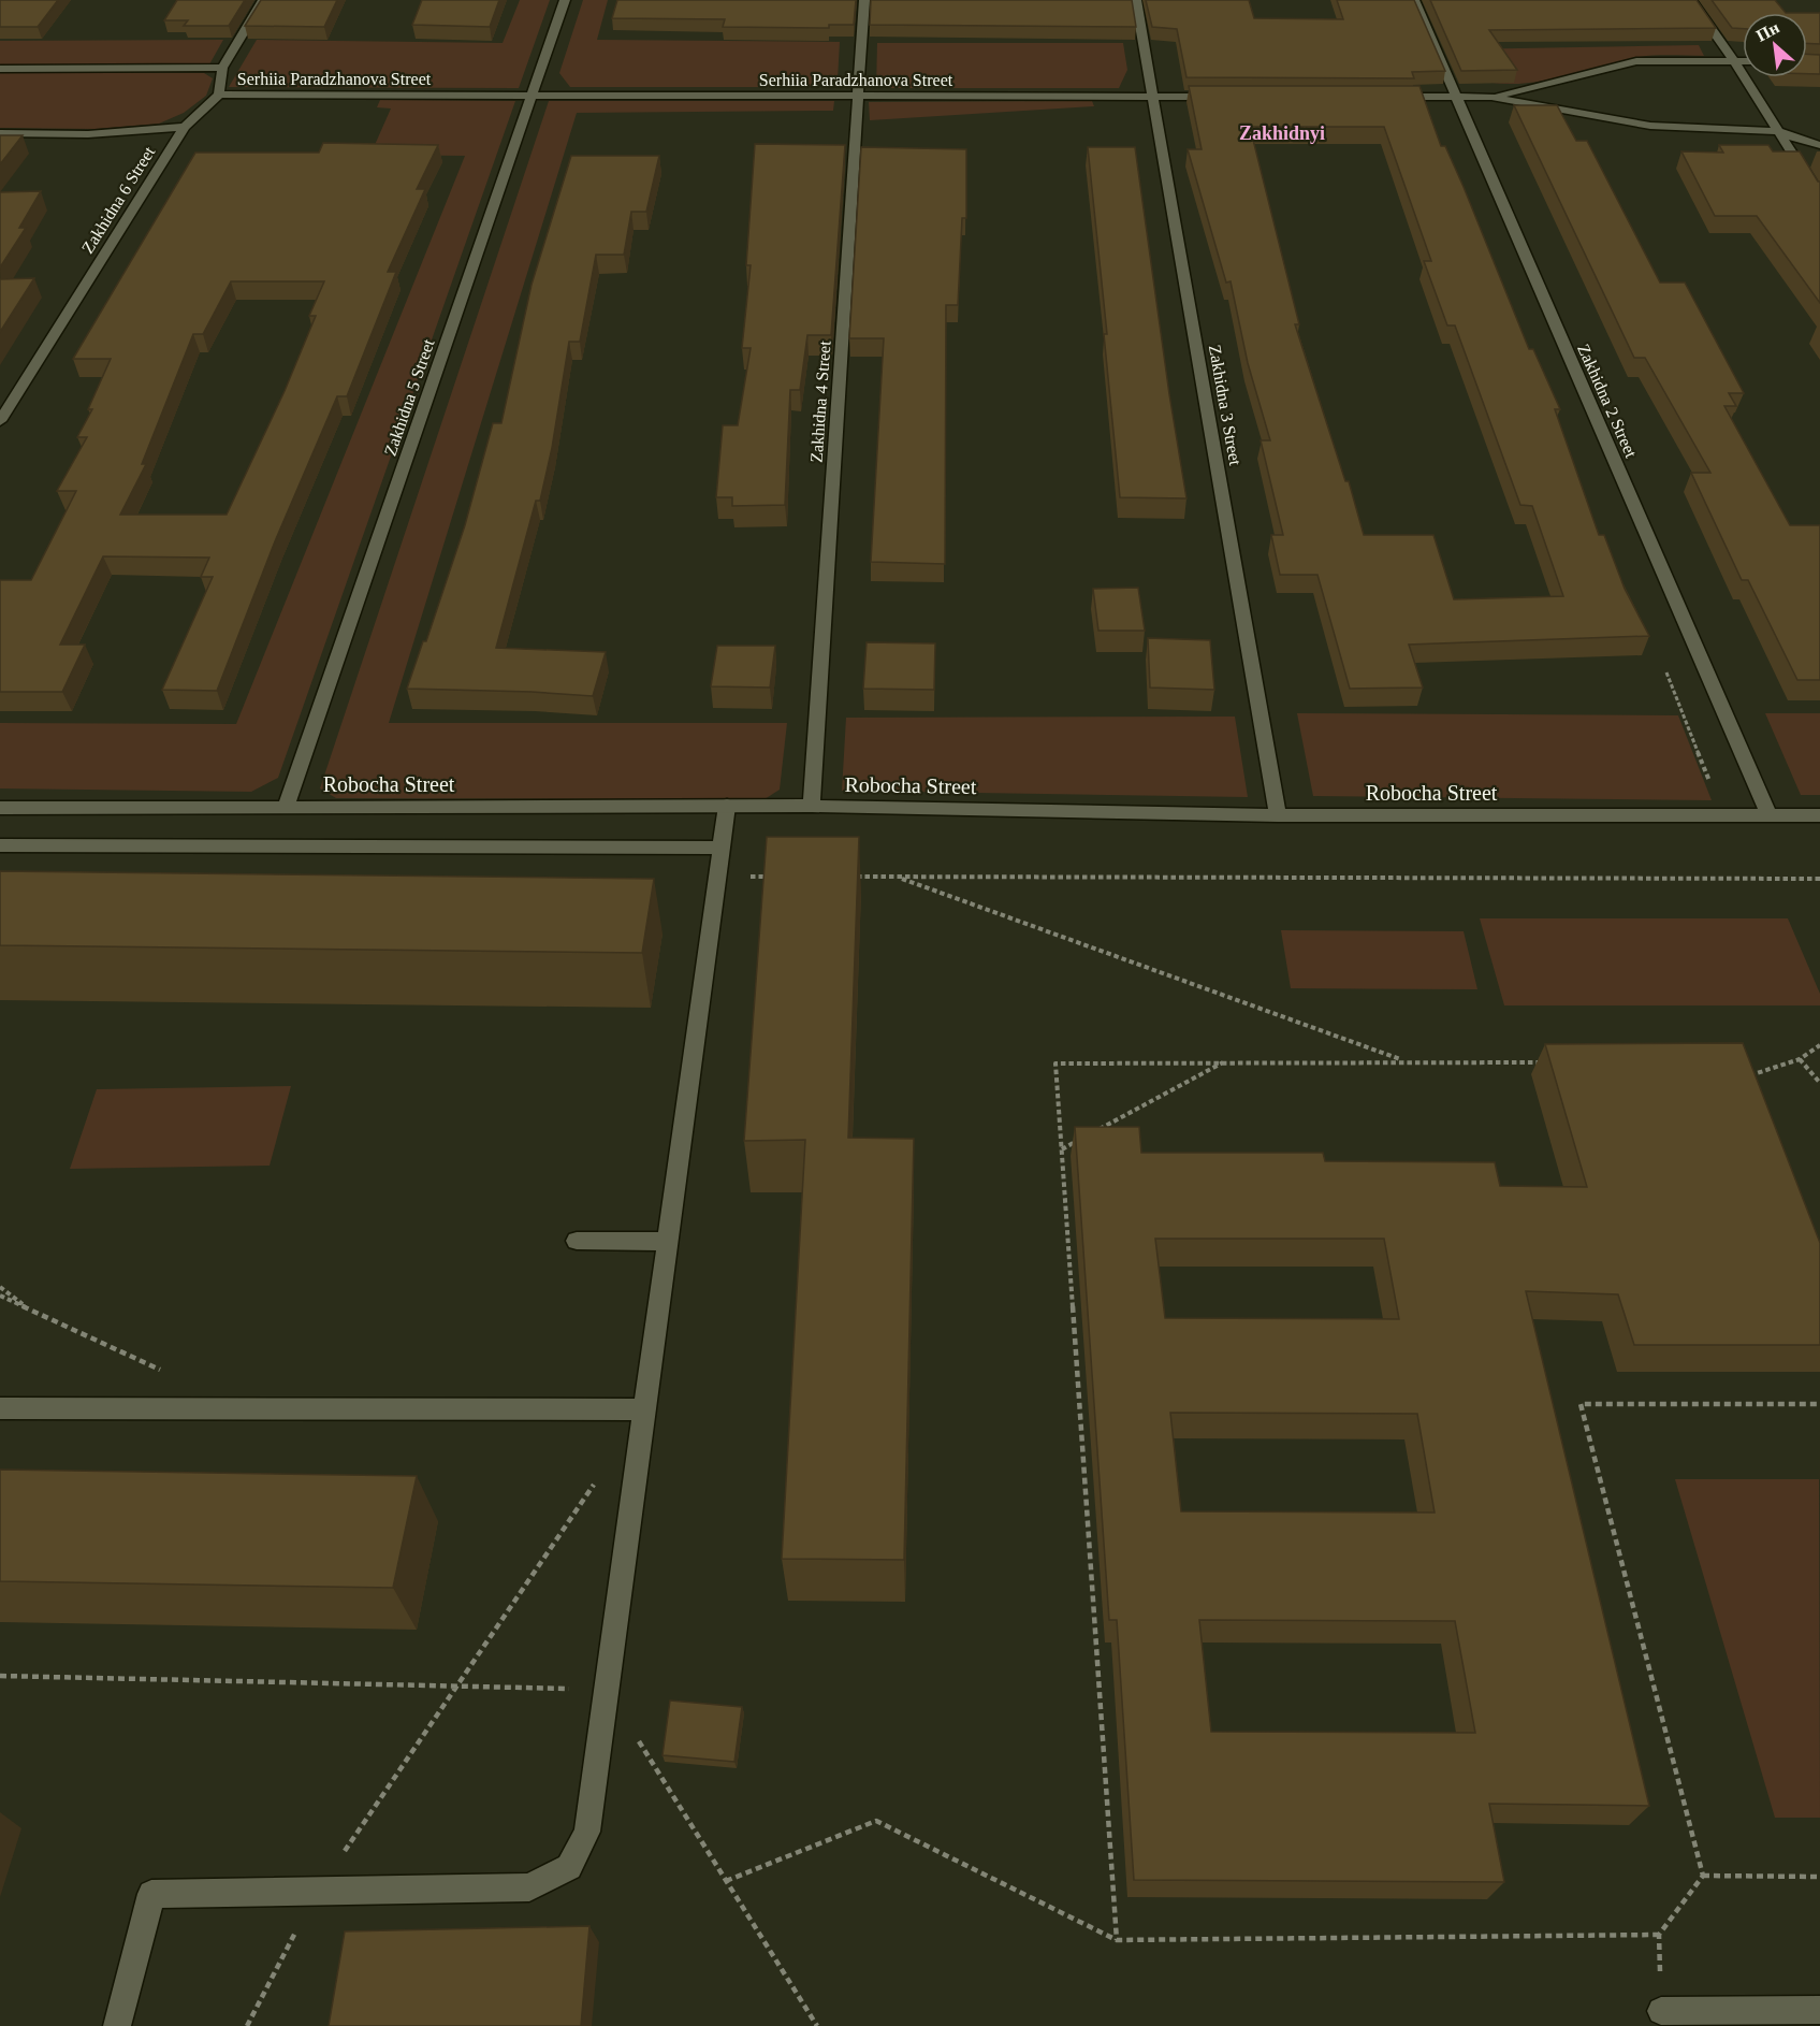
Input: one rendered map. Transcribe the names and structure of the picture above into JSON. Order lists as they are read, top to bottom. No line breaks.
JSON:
{"streets":{"street":["Serhiia Paradzhanova Street","Zakhidna 6 Street","Zakhidna 5 Street","Zakhidna 2 Street","Zakhidna 4 Street","Zakhidna 3 Street","Robocha Street"]},"crossings":[["Serhiia Paradzhanova Street","Zakhidna 6 Street"],["Serhiia Paradzhanova Street","Zakhidna 5 Street"],["Serhiia Paradzhanova Street","Zakhidna 4 Street"],["Serhiia Paradzhanova Street","Zakhidna 3 Street"],["Zakhidna 5 Street","Robocha Street"],["Zakhidna 2 Street","Robocha Street"],["Zakhidna 4 Street","Robocha Street"],["Zakhidna 3 Street","Robocha Street"]],"districts":["Zakhidnyi"],"north":"top left"}
